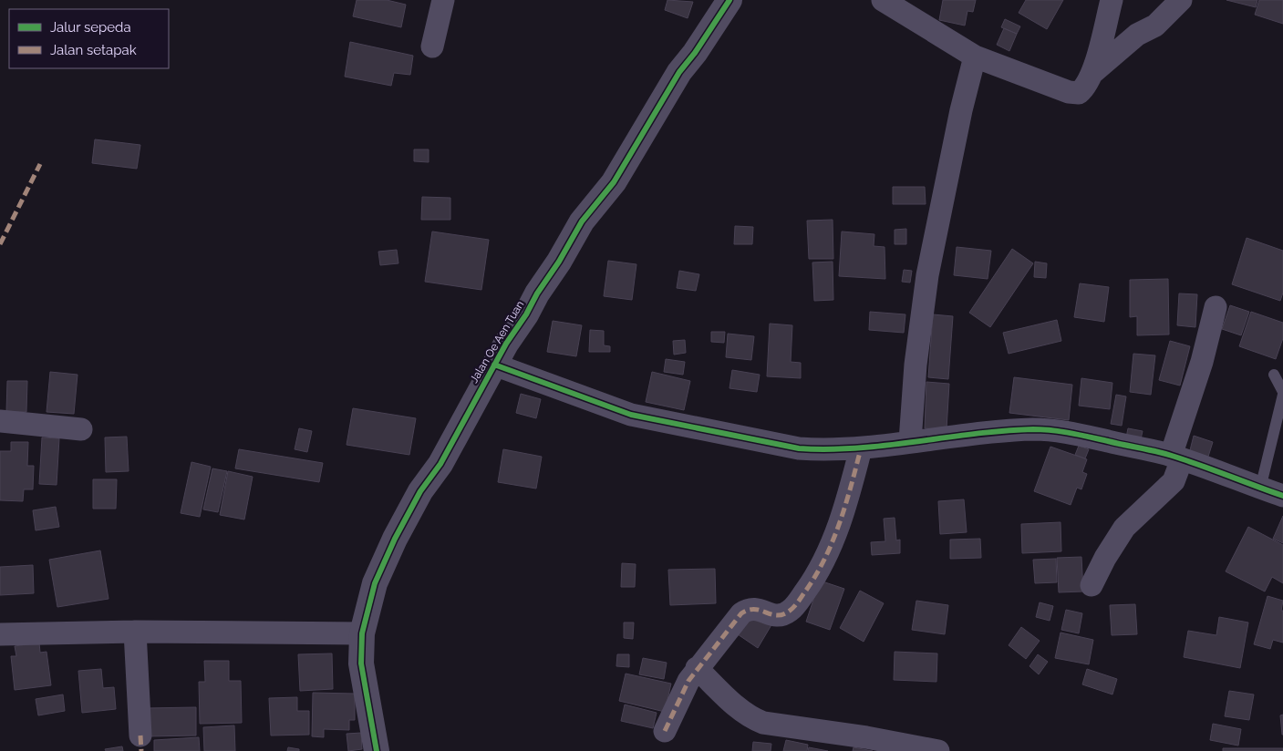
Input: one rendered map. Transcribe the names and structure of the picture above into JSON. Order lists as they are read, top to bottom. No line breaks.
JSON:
{"streets":{"street":["Jalan Oe Aen Tuan"]},"legend":["Jalur sepeda","Jalan setapak"]}
